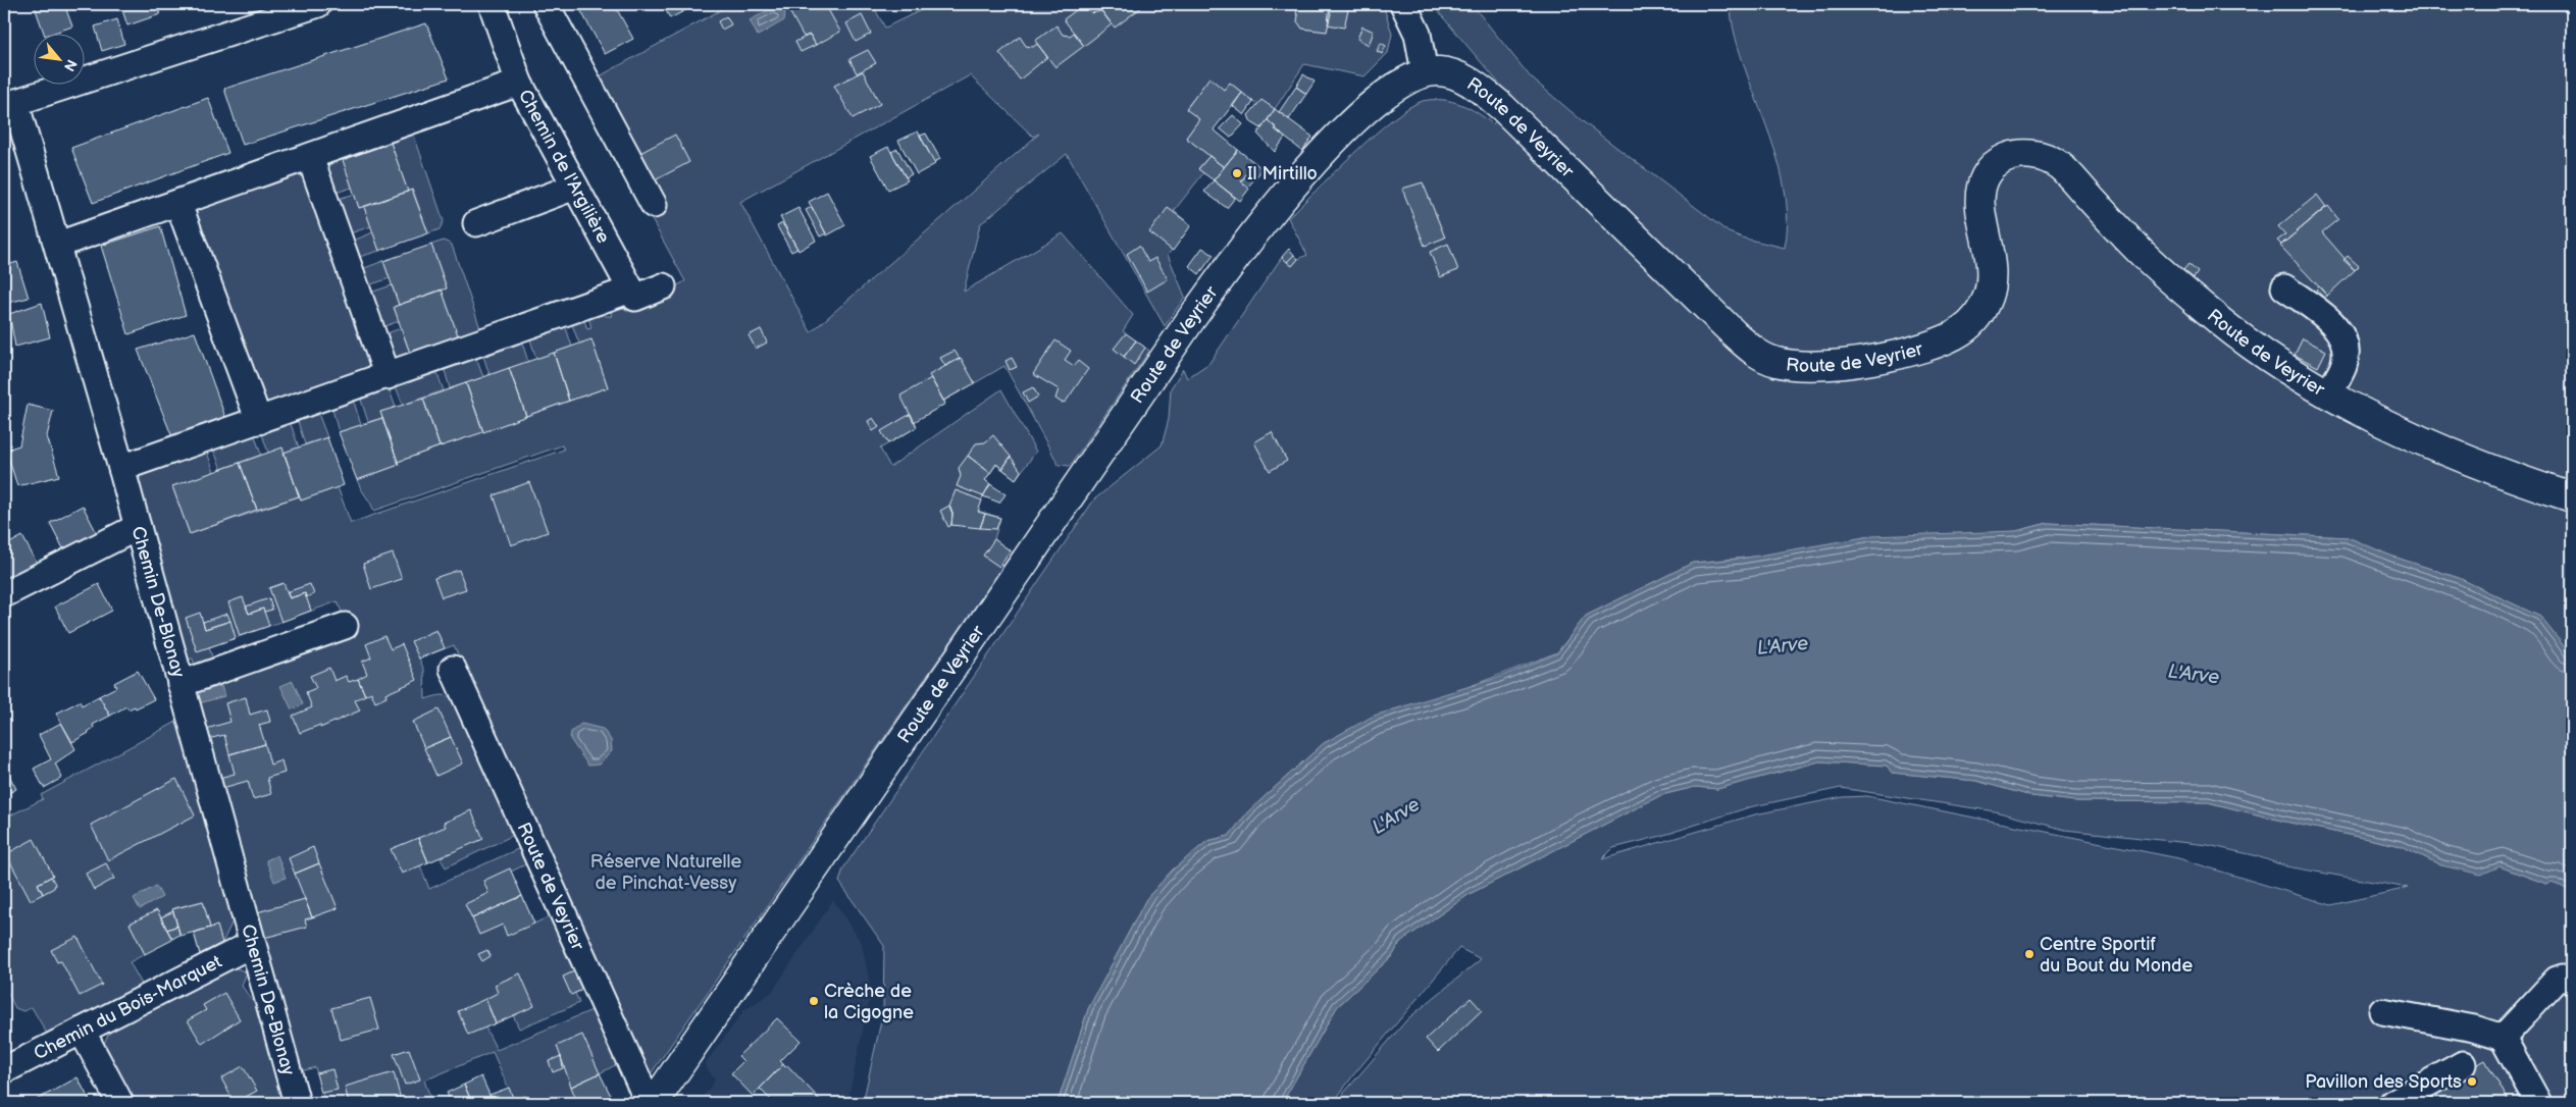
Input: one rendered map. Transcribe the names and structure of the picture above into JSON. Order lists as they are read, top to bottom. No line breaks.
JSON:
{"streets":{"main road":["Route de Veyrier"],"street":["Chemin de l'Argilière","Chemin De-Blonay","Chemin du Bois-Marquet"]},"crossings":[["Chemin De-Blonay","Chemin du Bois-Marquet"]],"water":["L'Arve"],"parks":["Réserve Naturelle de Pinchat-Vessy"],"places":["Il Mirtillo","Centre Sportif du Bout du Monde","Crèche de la Cigogne","Pavillon des Sports"],"north":"bottom right"}
